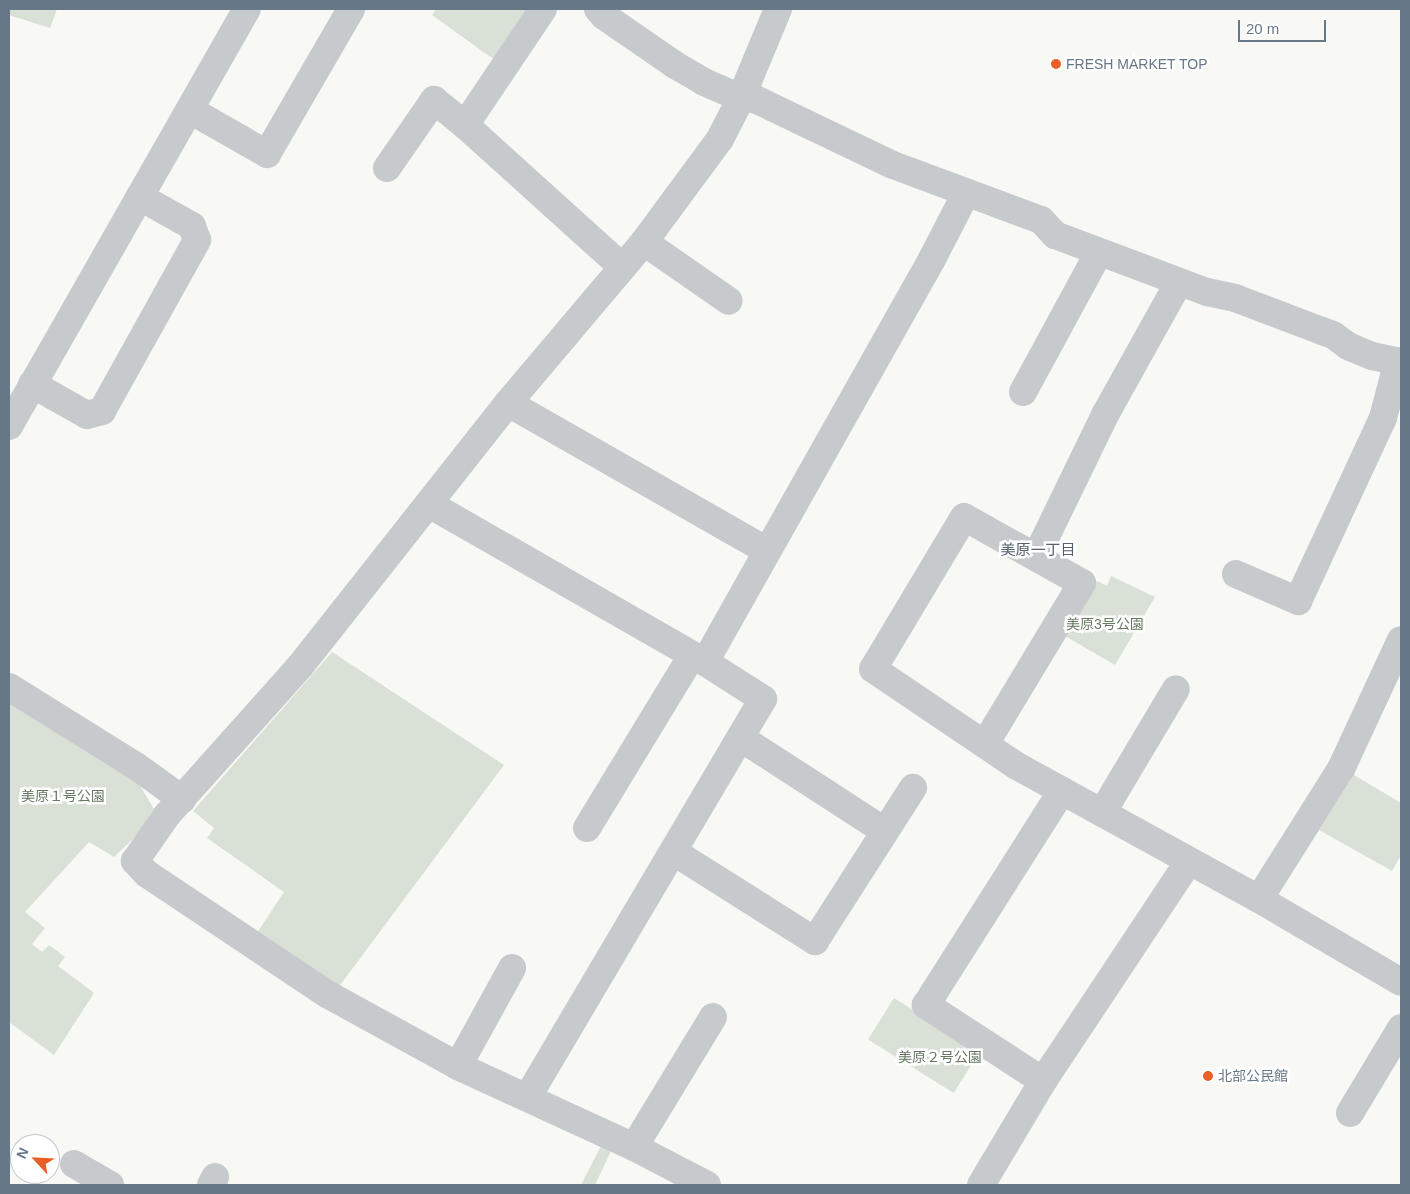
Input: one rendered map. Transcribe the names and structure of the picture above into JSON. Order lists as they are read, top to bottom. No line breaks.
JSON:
{"districts":["美原一丁目"],"parks":["美原3号公園","美原１号公園","美原２号公園"],"places":["FRESH MARKET TOP","北部公民館"],"scale_bar":"20 m","north":"top left"}
